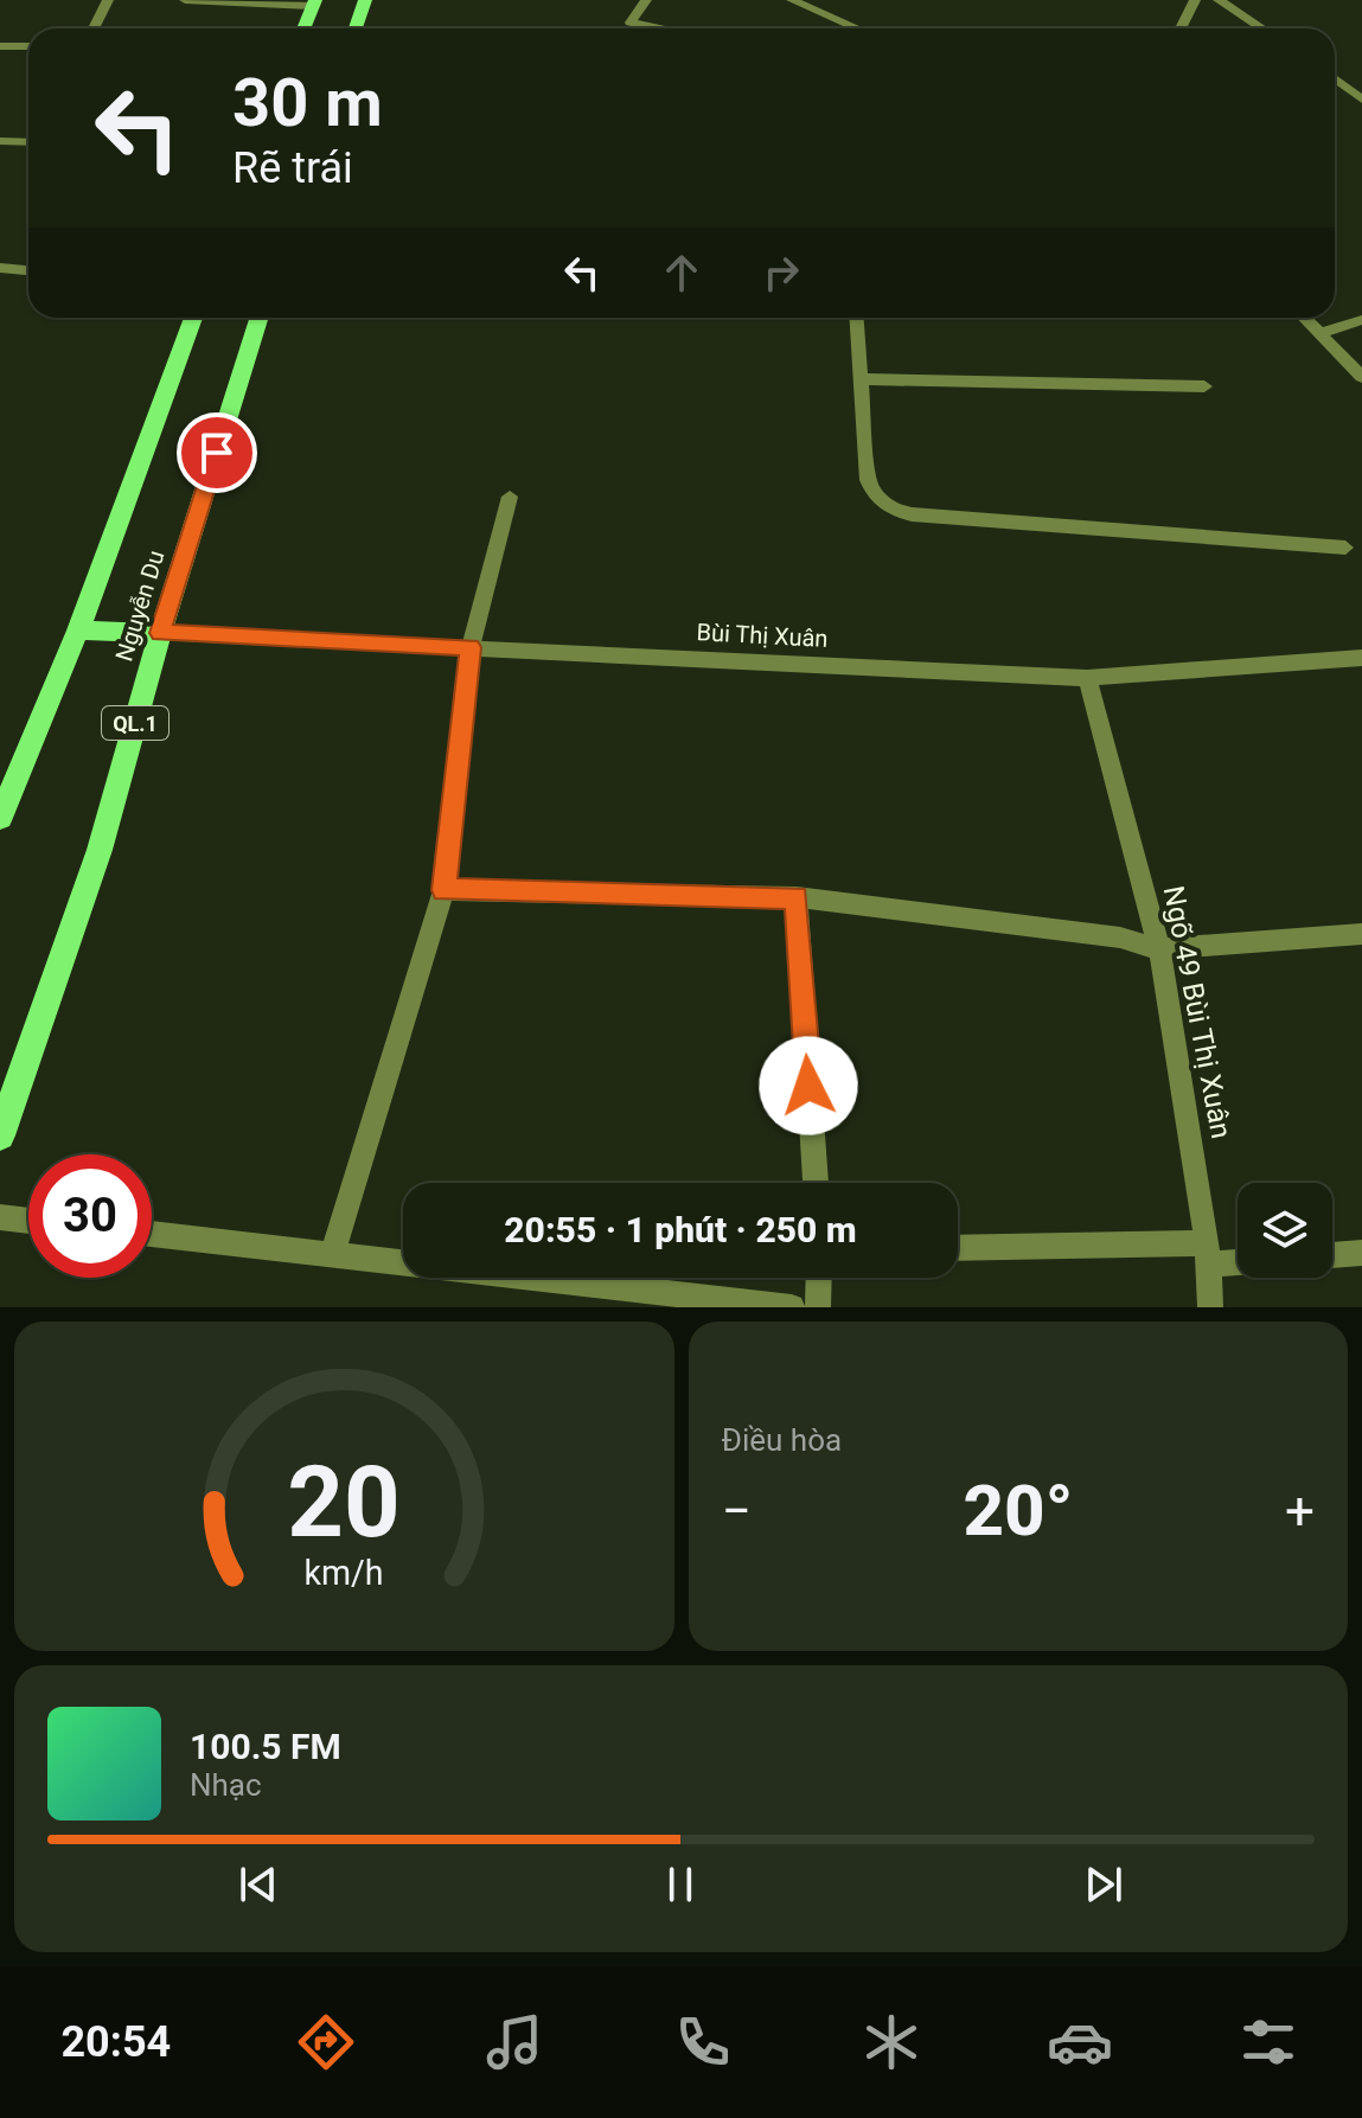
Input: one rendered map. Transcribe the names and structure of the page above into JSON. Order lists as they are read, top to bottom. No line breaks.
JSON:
{"streets":{"main road":["Nguyễn Du","QL.1"],"street":["Bùi Thị Xuân","Ngõ 49 Bùi Thị Xuân"]},"crossings":[["Nguyễn Du","Bùi Thị Xuân"],["Bùi Thị Xuân","Ngõ 49 Bùi Thị Xuân"]],"page":{"turn":["30 m","Rẽ trái"],"limit":"30","trip":"20:55 · 1 phút · 250 m","tile":"Điều hòa","heat":["−","20°","+"],"song":["100.5 FM","Nhạc"],"tabs":"20:54","gauge":["20","km/h"]}}
